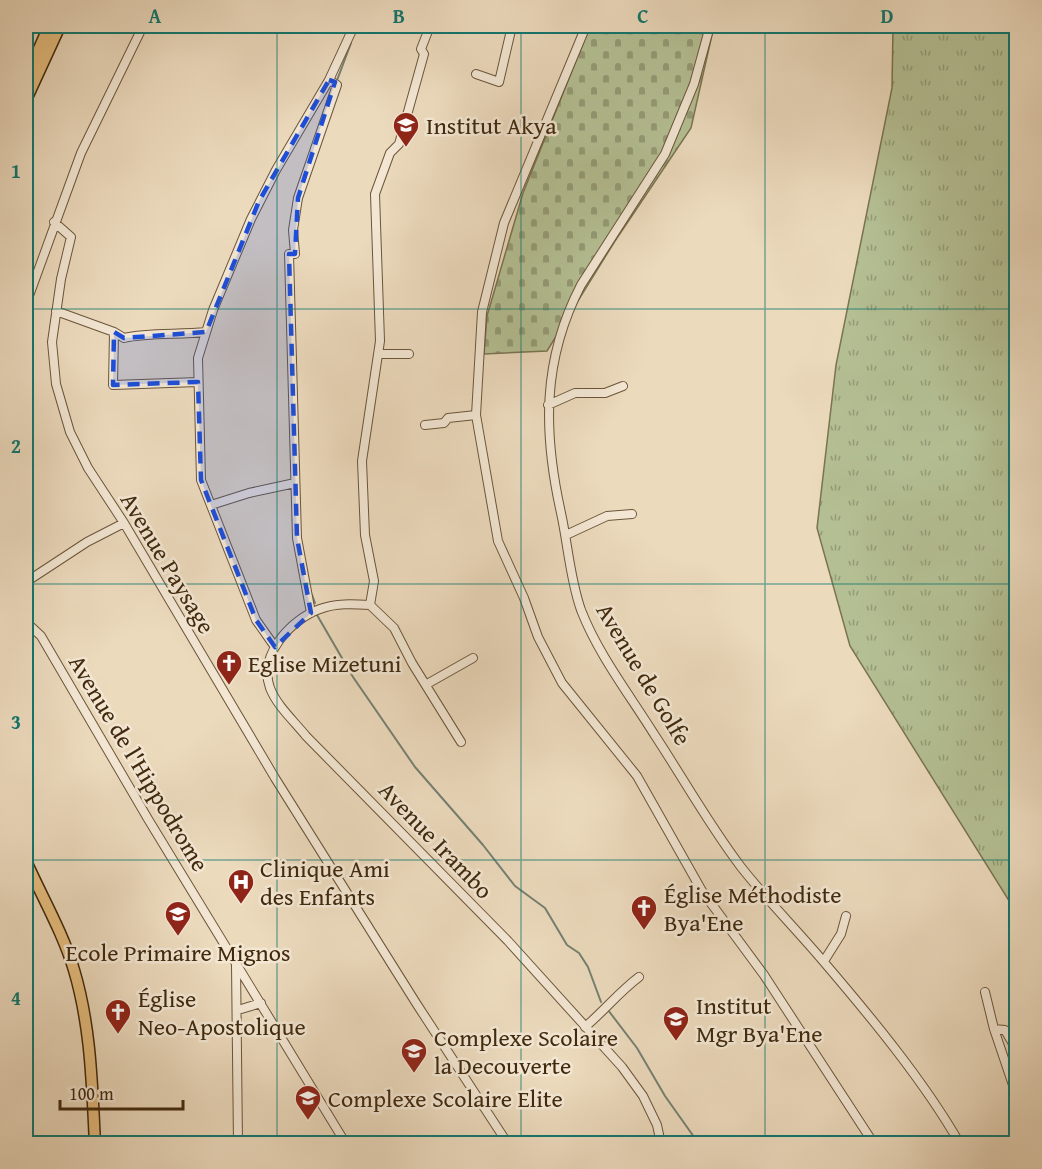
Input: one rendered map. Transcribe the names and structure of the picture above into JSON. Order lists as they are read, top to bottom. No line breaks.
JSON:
{"streets":{"street":["Avenue Paysage","Avenue de Golfe","Avenue de l'Hippodrome","Avenue Irambo"]},"places":{"school or university":["Institut Akya","Ecole Primaire Mignos","Institut Mgr Bya'Ene","Complexe Scolaire la Decouverte","Complexe Scolaire Elite"],"church":["Eglise Mizetuni","Église Méthodiste Bya'Ene","Église Neo-Apostolique"],"hospital":["Clinique Ami des Enfants"]},"scale_bar":"100 m","grid":{"columns":["A","B","C","D"],"rows":["1","2","3","4"]}}
